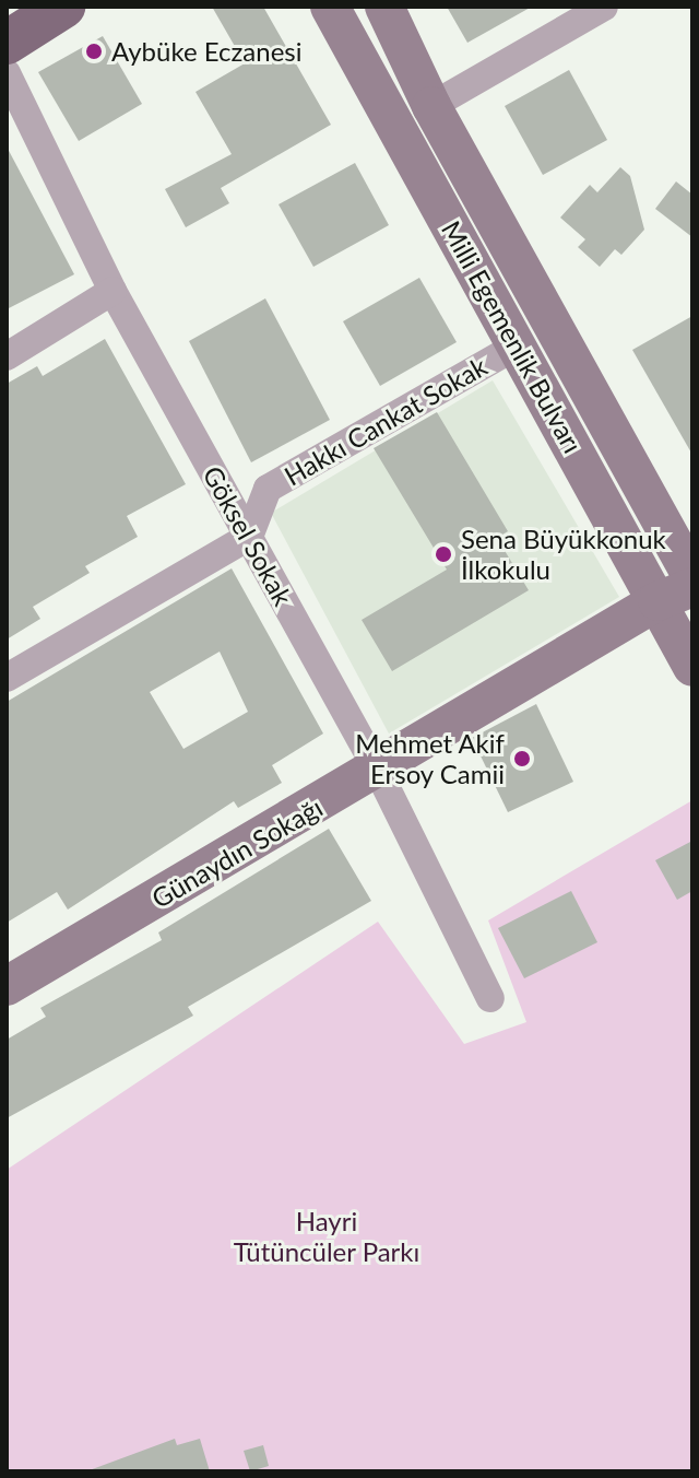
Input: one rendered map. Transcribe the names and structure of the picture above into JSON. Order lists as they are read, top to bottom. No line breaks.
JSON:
{"streets":{"main road":["Milli Egemenlik Bulvarı","Günaydın Sokağı"],"street":["Hakkı Cankat Sokak","Göksel Sokak"]},"crossings":[["Milli Egemenlik Bulvarı","Hakkı Cankat Sokak"],["Milli Egemenlik Bulvarı","Günaydın Sokağı"],["Hakkı Cankat Sokak","Göksel Sokak"],["Göksel Sokak","Günaydın Sokağı"]],"parks":["Hayri Tütüncüler Parkı"],"places":["Aybüke Eczanesi","Sena Büyükkonuk İlkokulu","Mehmet Akif Ersoy Camii"]}
